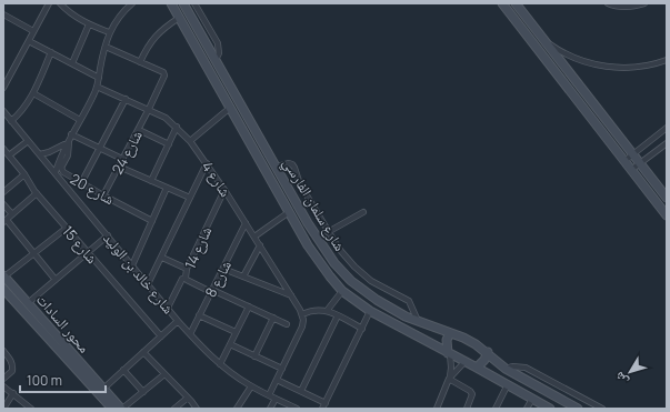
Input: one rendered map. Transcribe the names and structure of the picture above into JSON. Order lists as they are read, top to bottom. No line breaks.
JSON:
{"streets":{"street":["شارع 24","شارع 4","شارع 20","شارع سلمان الفارسي","شارع 15","شارع 14","شارع خالد بن الوليد","شارع 8","محور السادات"]},"crossings":[["شارع 24","شارع 4"],["شارع 24","شارع 20"],["شارع 4","شارع 14"],["شارع 4","شارع 8"],["شارع 14","شارع 8"],["شارع خالد بن الوليد","شارع 8"]],"scale_bar":"100 m","north":"bottom left"}
